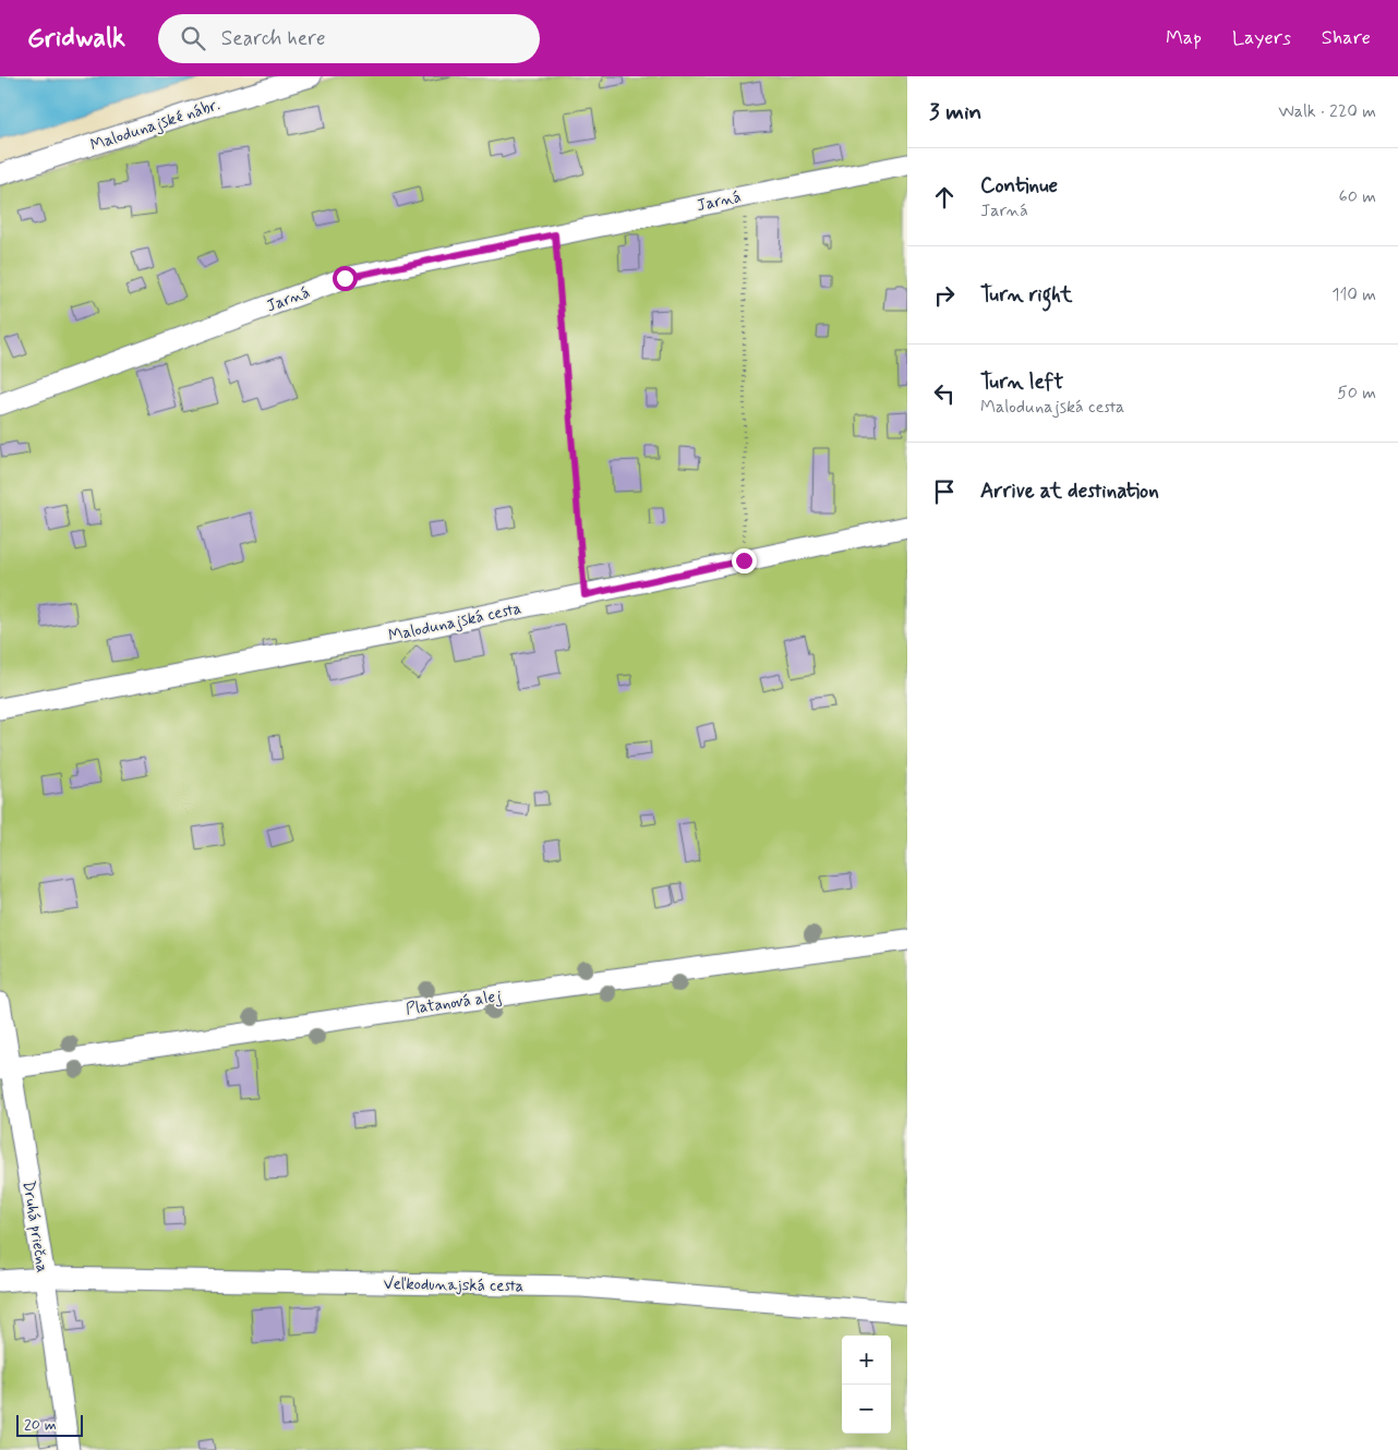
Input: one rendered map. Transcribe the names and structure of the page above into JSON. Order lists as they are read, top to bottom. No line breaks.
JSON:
{"streets":{"street":["Malodunajské nábr.","Jarná","Malodunajská cesta","Platanová alej","Druhá priečna","Veľkodunajská cesta"]},"crossings":[["Platanová alej","Druhá priečna"],["Druhá priečna","Veľkodunajská cesta"]],"scale_bar":"20 m","page":{"header":"Gridwalk","search":"Search here","nav":["Map","Layers","Share"],"heading":["3 min","Walk · 220 m"],"list":[["Continue","Jarná","60 m"],["Turn right","110 m"],["Turn left","Malodunajská cesta","50 m"],"Arrive at destination"],"map_buttons":["+","−"],"scale":"20 m"}}
